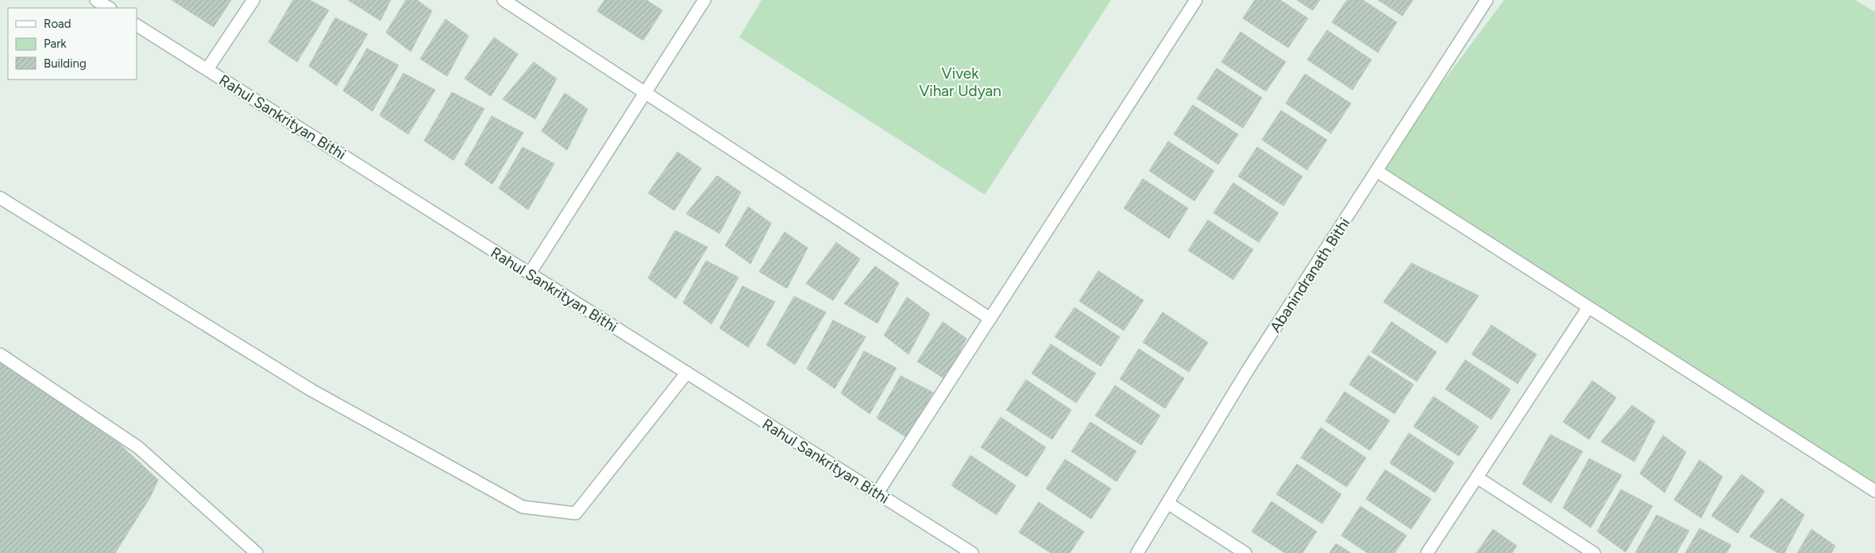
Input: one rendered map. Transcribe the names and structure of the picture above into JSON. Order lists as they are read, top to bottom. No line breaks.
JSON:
{"streets":{"street":["Rahul Sankrityan Bithi","Abanindranath Bithi"]},"parks":["Vivek Vihar Udyan"],"legend":["Road","Park","Building"]}
